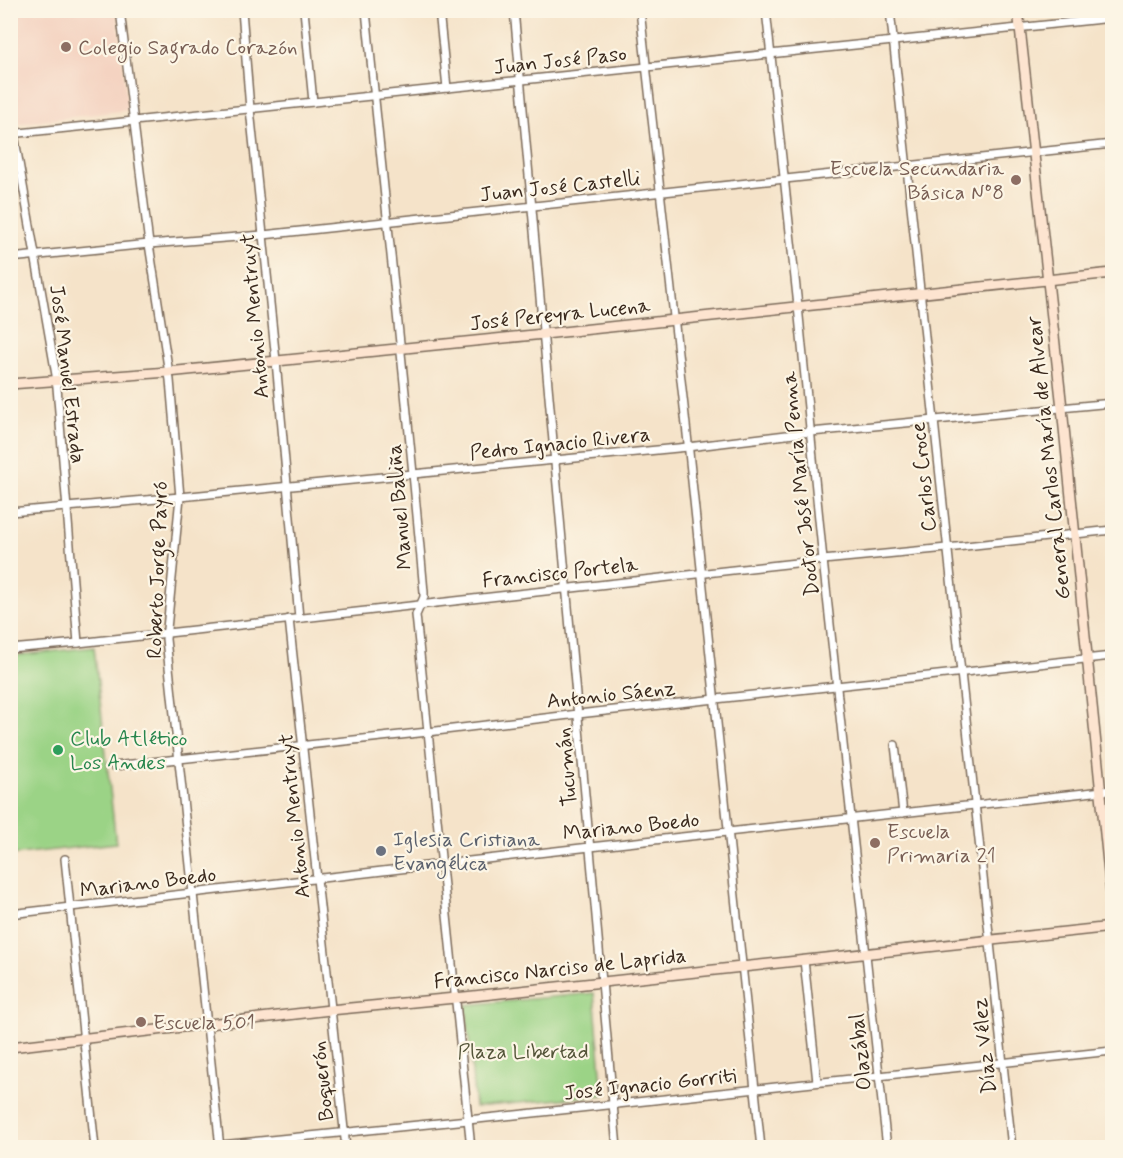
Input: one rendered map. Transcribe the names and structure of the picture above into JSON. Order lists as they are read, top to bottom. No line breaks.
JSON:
{"streets":{"street":["Juan José Paso","Juan José Castelli","José Pereyra Lucena","Antonio Mentruyt","José Manuel Estrada","Pedro Ignacio Rivera","General Carlos María de Alvear","Carlos Croce","Doctor José María Penna","Manuel Baliña","Roberto Jorge Payró","Francisco Portela","Antonio Sáenz","Tucumán","Mariano Boedo","Francisco Narciso de Laprida","Díaz Vélez","Olazábal","Boquerón","José Ignacio Gorriti"]},"crossings":[["Juan José Paso","Antonio Mentruyt"],["Juan José Paso","José Manuel Estrada"],["Juan José Paso","General Carlos María de Alvear"],["Juan José Paso","Carlos Croce"],["Juan José Paso","Doctor José María Penna"],["Juan José Paso","Manuel Baliña"],["Juan José Paso","Roberto Jorge Payró"],["Juan José Paso","Tucumán"],["Juan José Castelli","Antonio Mentruyt"],["Juan José Castelli","José Manuel Estrada"],["Juan José Castelli","General Carlos María de Alvear"],["Juan José Castelli","Carlos Croce"],["Juan José Castelli","Doctor José María Penna"],["Juan José Castelli","Manuel Baliña"],["Juan José Castelli","Roberto Jorge Payró"],["Juan José Castelli","Tucumán"],["José Pereyra Lucena","Antonio Mentruyt"],["José Pereyra Lucena","José Manuel Estrada"],["José Pereyra Lucena","General Carlos María de Alvear"],["José Pereyra Lucena","Carlos Croce"],["José Pereyra Lucena","Doctor José María Penna"],["José Pereyra Lucena","Manuel Baliña"],["José Pereyra Lucena","Roberto Jorge Payró"],["José Pereyra Lucena","Tucumán"],["Antonio Mentruyt","Pedro Ignacio Rivera"],["Antonio Mentruyt","Francisco Portela"],["Antonio Mentruyt","Antonio Sáenz"],["Antonio Mentruyt","Mariano Boedo"],["Antonio Mentruyt","Francisco Narciso de Laprida"],["Antonio Mentruyt","Boquerón"],["José Manuel Estrada","Pedro Ignacio Rivera"],["José Manuel Estrada","Francisco Portela"],["Pedro Ignacio Rivera","General Carlos María de Alvear"],["Pedro Ignacio Rivera","Carlos Croce"],["Pedro Ignacio Rivera","Doctor José María Penna"],["Pedro Ignacio Rivera","Manuel Baliña"],["Pedro Ignacio Rivera","Roberto Jorge Payró"],["Pedro Ignacio Rivera","Tucumán"],["General Carlos María de Alvear","Francisco Portela"],["General Carlos María de Alvear","Antonio Sáenz"],["General Carlos María de Alvear","Mariano Boedo"],["Carlos Croce","Francisco Portela"],["Carlos Croce","Antonio Sáenz"],["Carlos Croce","Mariano Boedo"],["Carlos Croce","Francisco Narciso de Laprida"],["Carlos Croce","Díaz Vélez"],["Doctor José María Penna","Francisco Portela"],["Doctor José María Penna","Antonio Sáenz"],["Doctor José María Penna","Mariano Boedo"],["Doctor José María Penna","Francisco Narciso de Laprida"],["Doctor José María Penna","Olazábal"],["Manuel Baliña","Francisco Portela"],["Manuel Baliña","Antonio Sáenz"],["Manuel Baliña","Mariano Boedo"],["Manuel Baliña","Francisco Narciso de Laprida"],["Manuel Baliña","José Ignacio Gorriti"],["Roberto Jorge Payró","Francisco Portela"],["Roberto Jorge Payró","Antonio Sáenz"],["Roberto Jorge Payró","Mariano Boedo"],["Roberto Jorge Payró","Francisco Narciso de Laprida"],["Roberto Jorge Payró","José Ignacio Gorriti"],["Francisco Portela","Tucumán"],["Antonio Sáenz","Tucumán"],["Tucumán","Mariano Boedo"],["Tucumán","Francisco Narciso de Laprida"],["Tucumán","José Ignacio Gorriti"],["Francisco Narciso de Laprida","Díaz Vélez"],["Francisco Narciso de Laprida","Olazábal"],["Francisco Narciso de Laprida","Boquerón"],["Díaz Vélez","José Ignacio Gorriti"],["Olazábal","José Ignacio Gorriti"],["Boquerón","José Ignacio Gorriti"]],"parks":["Plaza Libertad"],"places":["Colegio Sagrado Corazón","Escuela Secundaria Básica Nº8","Club Atlético Los Andes","Escuela Primaria 21","Iglesia Cristiana Evangélica","Escuela 501"]}
